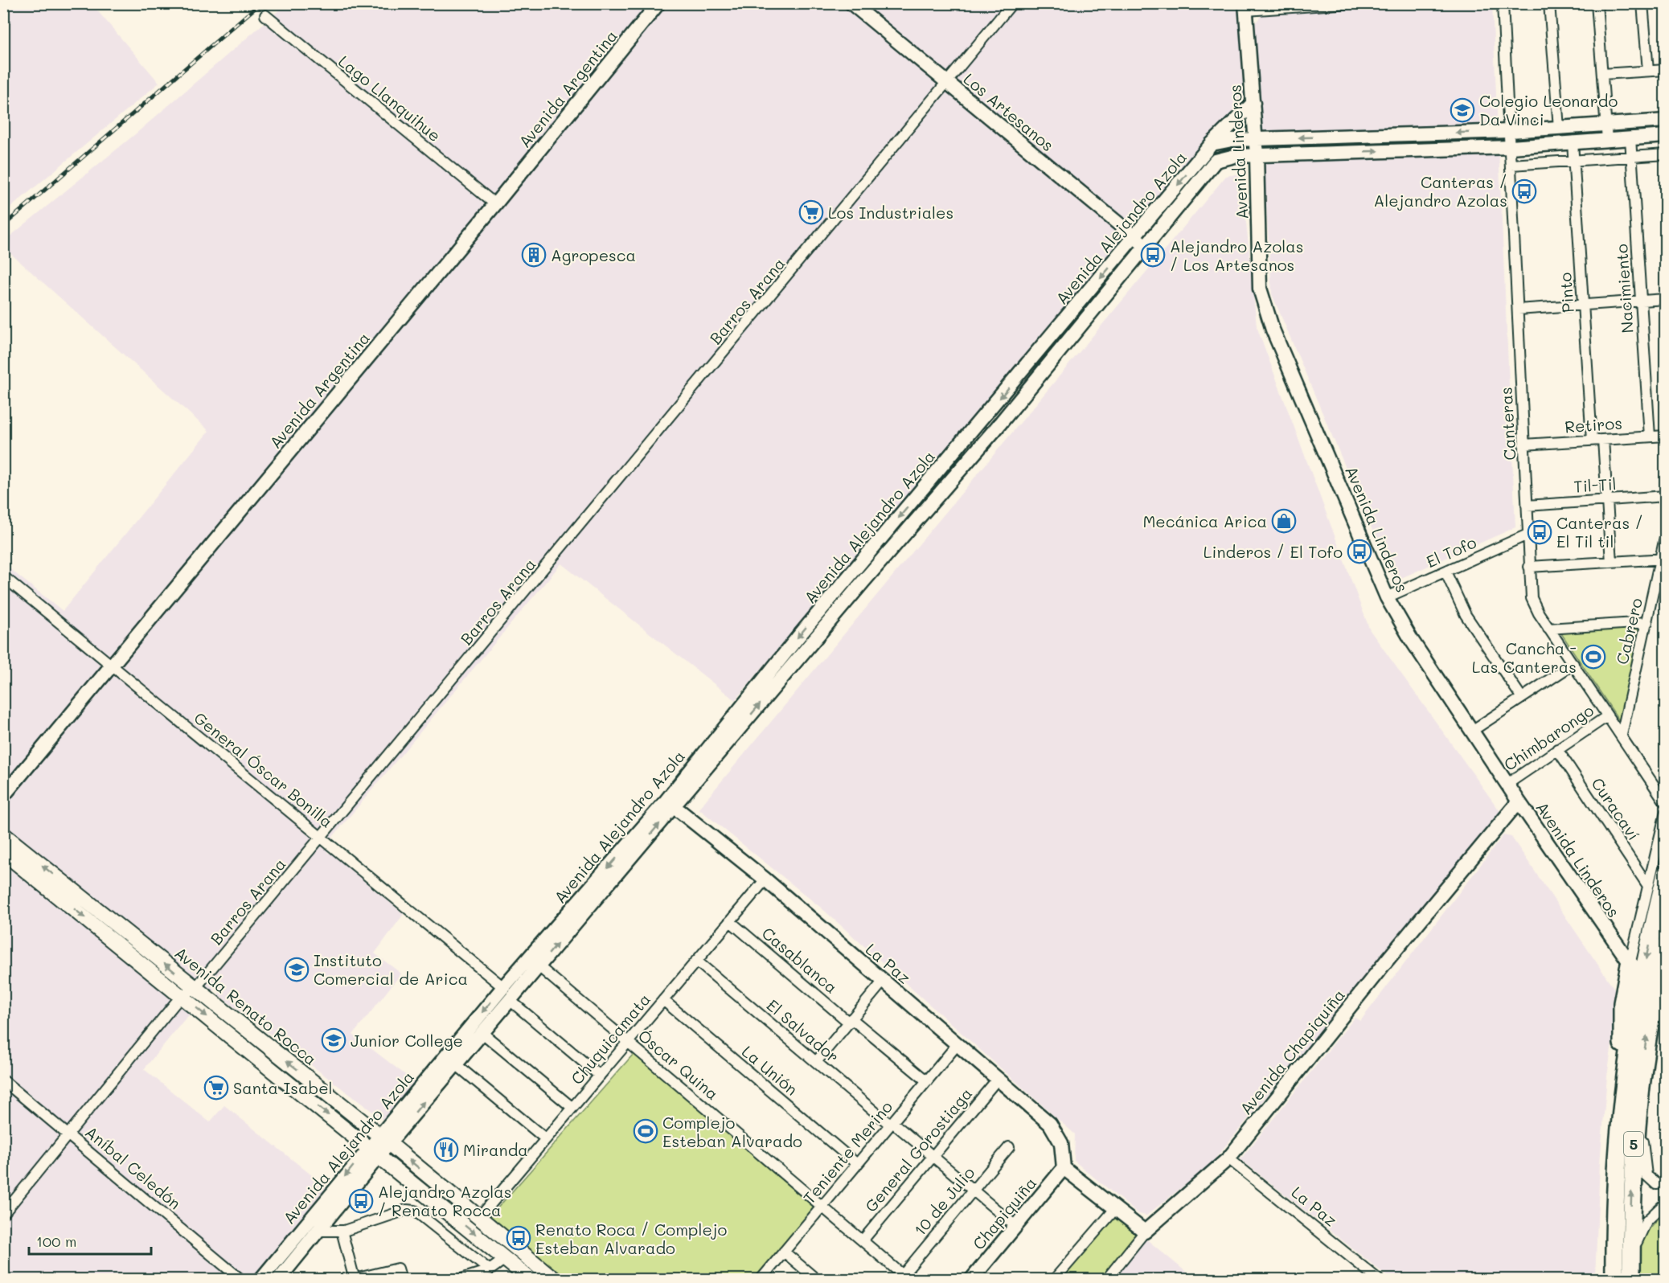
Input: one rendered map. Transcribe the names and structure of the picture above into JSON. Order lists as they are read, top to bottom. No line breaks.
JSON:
{"streets":{"highway":["5"],"main road":["Avenida Argentina","Los Artesanos","Avenida Linderos","Avenida Alejandro Azola","La Paz","Avenida Renato Rocca","Avenida Chapiquiña","Chapiquiña"],"street":["Lago Llanquihue","Nacimiento","Pinto","Barros Arana","Canteras","Retiros","Til-Til","El Tofo","Cabrero","Chimbarongo","General Óscar Bonilla","Curacaví","Casablanca","El Salvador","Chuquicamata","Óscar Quina","La Unión","General Gorostiaga","Teniente Merino","Aníbal Celedón","10 de Julio"]},"crossings":[["Avenida Argentina","Lago Llanquihue"],["Avenida Argentina","General Óscar Bonilla"],["Los Artesanos","Avenida Alejandro Azola"],["Los Artesanos","Barros Arana"],["Avenida Linderos","Avenida Alejandro Azola"],["Avenida Linderos","El Tofo"],["Avenida Linderos","Chimbarongo"],["Avenida Linderos","Avenida Chapiquiña"],["Avenida Linderos","5"],["Avenida Alejandro Azola","Nacimiento"],["Avenida Alejandro Azola","Pinto"],["Avenida Alejandro Azola","Canteras"],["Avenida Alejandro Azola","General Óscar Bonilla"],["Avenida Alejandro Azola","La Paz"],["Avenida Alejandro Azola","Avenida Renato Rocca"],["Avenida Alejandro Azola","Óscar Quina"],["Nacimiento","Retiros"],["Pinto","Retiros"],["Barros Arana","General Óscar Bonilla"],["Barros Arana","Avenida Renato Rocca"],["Barros Arana","Aníbal Celedón"],["Canteras","Retiros"],["Canteras","Til-Til"],["Canteras","El Tofo"],["Canteras","Cabrero"],["Canteras","Chimbarongo"],["Chimbarongo","Curacaví"],["Casablanca","Chuquicamata"],["Casablanca","Teniente Merino"],["La Paz","Chuquicamata"],["La Paz","Avenida Chapiquiña"],["La Paz","General Gorostiaga"],["La Paz","Teniente Merino"],["La Paz","Chapiquiña"],["Avenida Renato Rocca","Chuquicamata"],["El Salvador","Chuquicamata"],["El Salvador","General Gorostiaga"],["El Salvador","Teniente Merino"],["El Salvador","10 de Julio"],["El Salvador","Chapiquiña"],["Chuquicamata","Óscar Quina"],["Chuquicamata","La Unión"],["Óscar Quina","General Gorostiaga"],["Óscar Quina","Teniente Merino"],["Óscar Quina","10 de Julio"],["La Unión","Teniente Merino"]],"places":{"school or university":["Colegio Leonardo Da Vinci","Instituto Comercial de Arica","Junior College"],"bus stop":["Canteras / Alejandro Azolas","Alejandro Azolas / Los Artesanos","Canteras / El Til til","Linderos / El Tofo","Alejandro Azolas / Renato Rocca","Renato Roca / Complejo Esteban Alvarado"],"supermarket":["Los Industriales","Santa Isabel"],"building":["Agropesca"],"shop":["Mecánica Arica"],"sports":["Cancha - Las Canteras","Complejo Esteban Alvarado"],"restaurant":["Miranda"]},"scale_bar":"100 m"}
